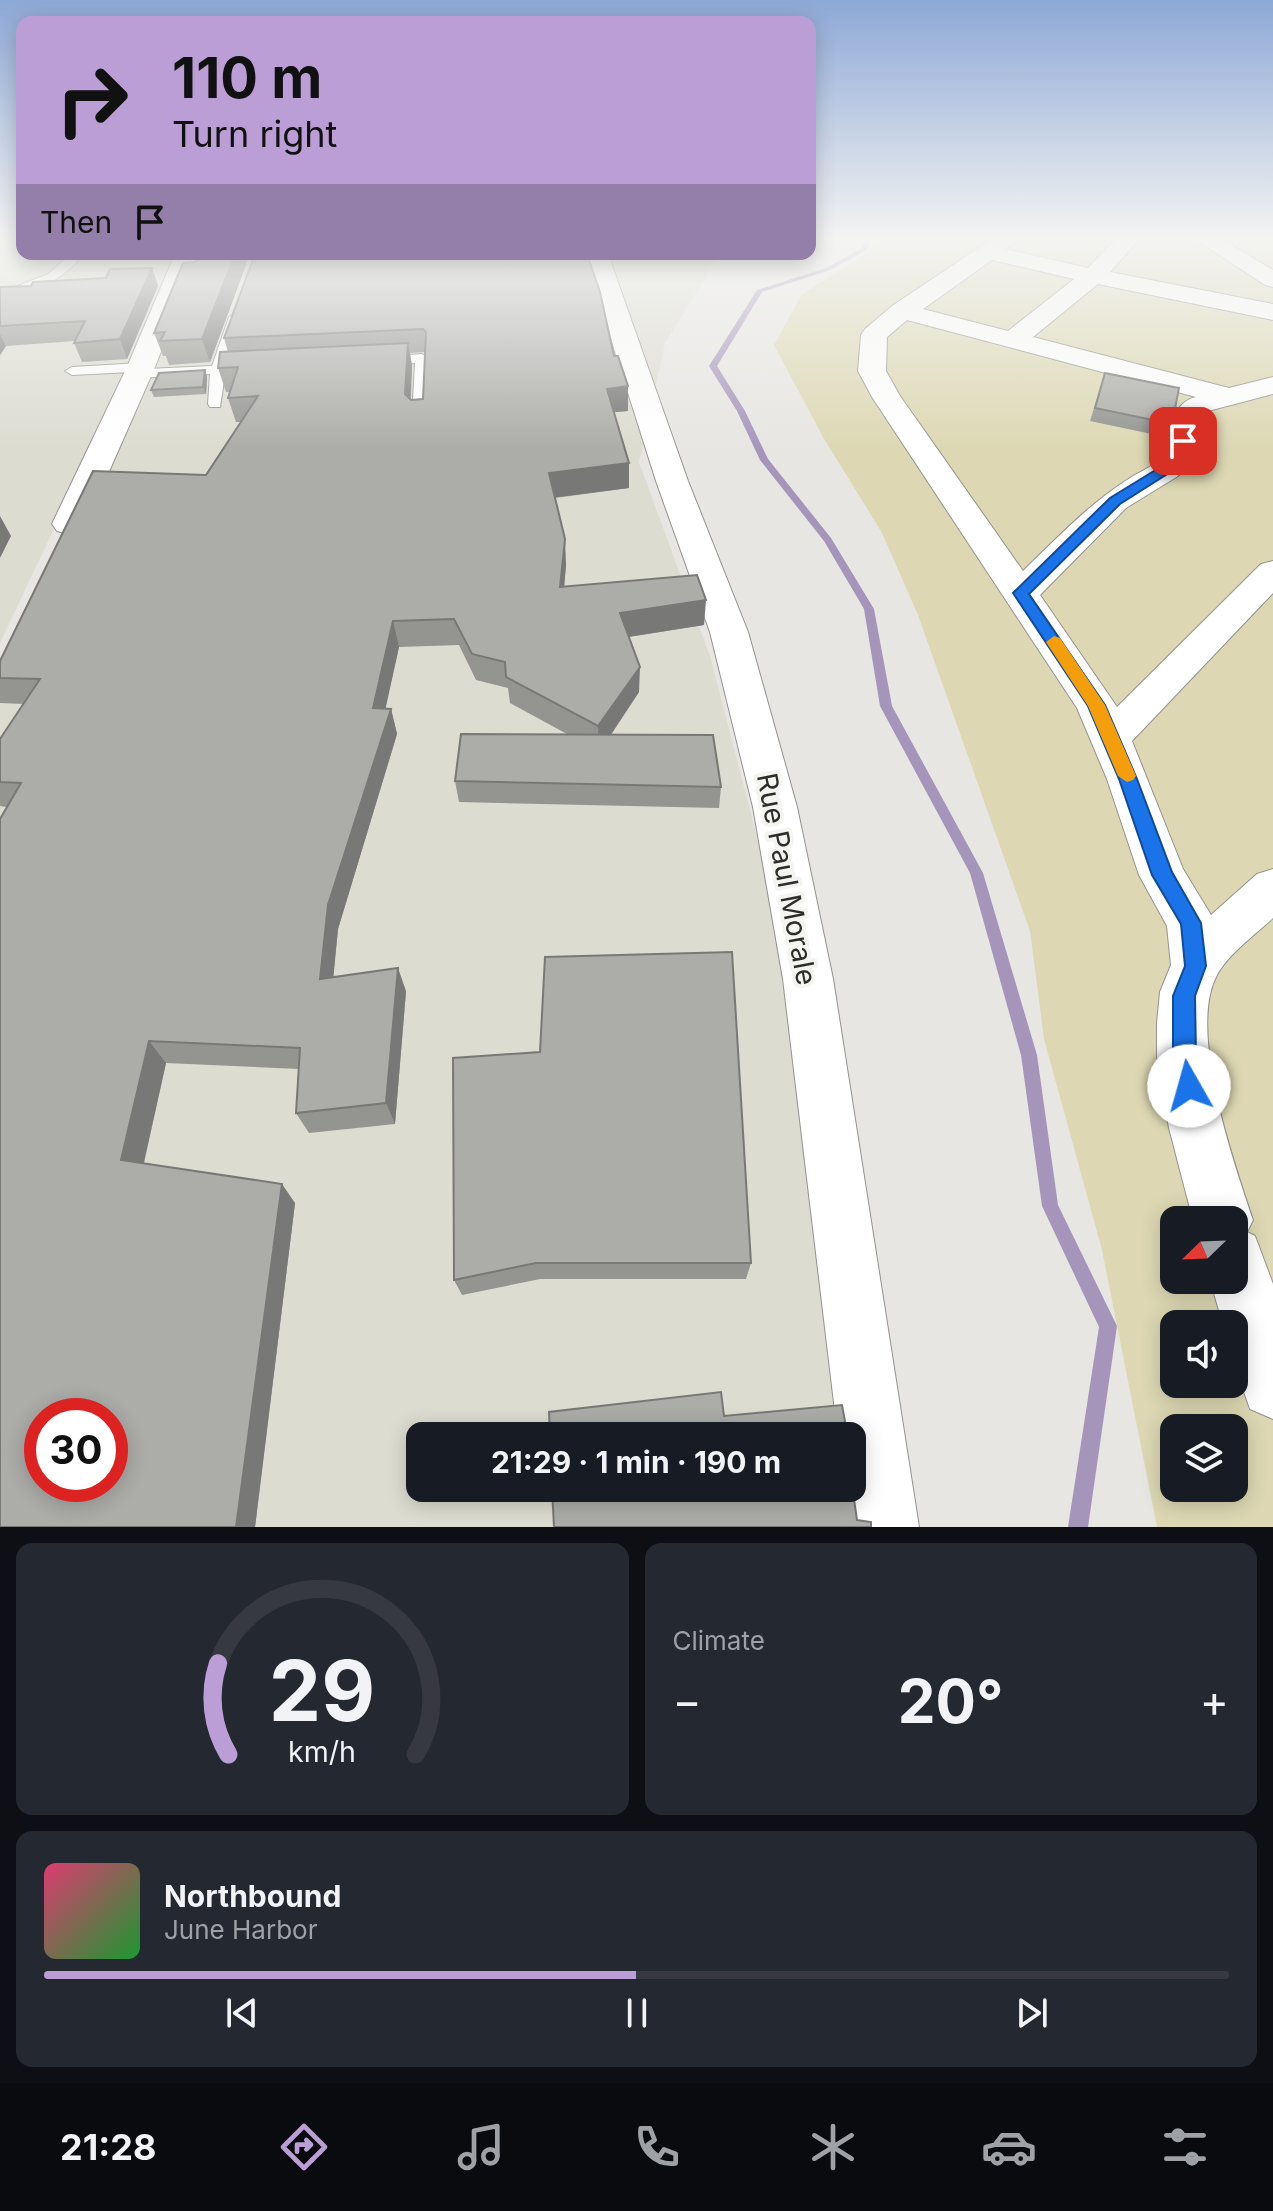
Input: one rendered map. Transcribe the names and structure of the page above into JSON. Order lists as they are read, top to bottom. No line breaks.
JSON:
{"streets":{"street":["Rue Paul Morale"]},"north":"bottom left","page":{"turn":["110 m","Turn right"],"then":"Then","limit":"30","trip":"21:29 · 1 min · 190 m","tile":"Climate","heat":["−","20°","+"],"song":["Northbound","June Harbor"],"tabs":"21:28","gauge":["29","km/h"]}}
